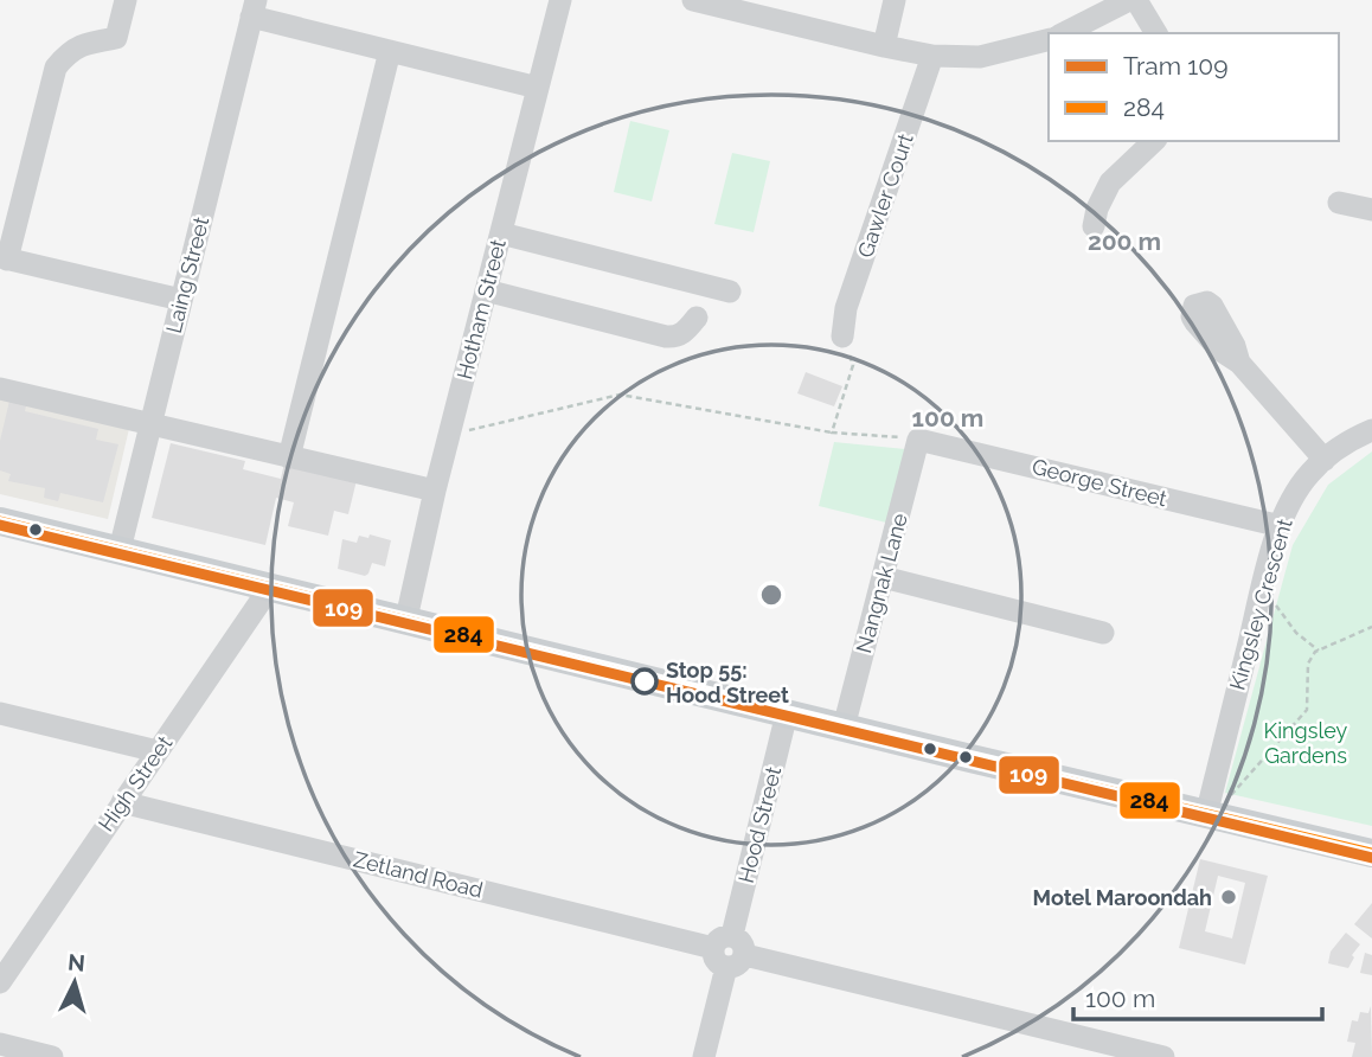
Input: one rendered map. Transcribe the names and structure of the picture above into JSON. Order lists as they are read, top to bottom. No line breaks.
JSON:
{"streets":{"street":["Gawler Court","Laing Street","Hotham Street","George Street","Nangnak Lane","Kingsley Crescent","High Street","Hood Street","Zetland Road"]},"crossings":[["George Street","Nangnak Lane"],["George Street","Kingsley Crescent"],["High Street","Zetland Road"],["Hood Street","Zetland Road"]],"parks":["Kingsley Gardens"],"places":["Stop 55: Hood Street","Motel Maroondah"],"lines":["transit line 284","tram line 109"],"legend":["Tram 109","284"],"scale_bar":"100 m","north":"top","rings":["200 m","100 m"]}
